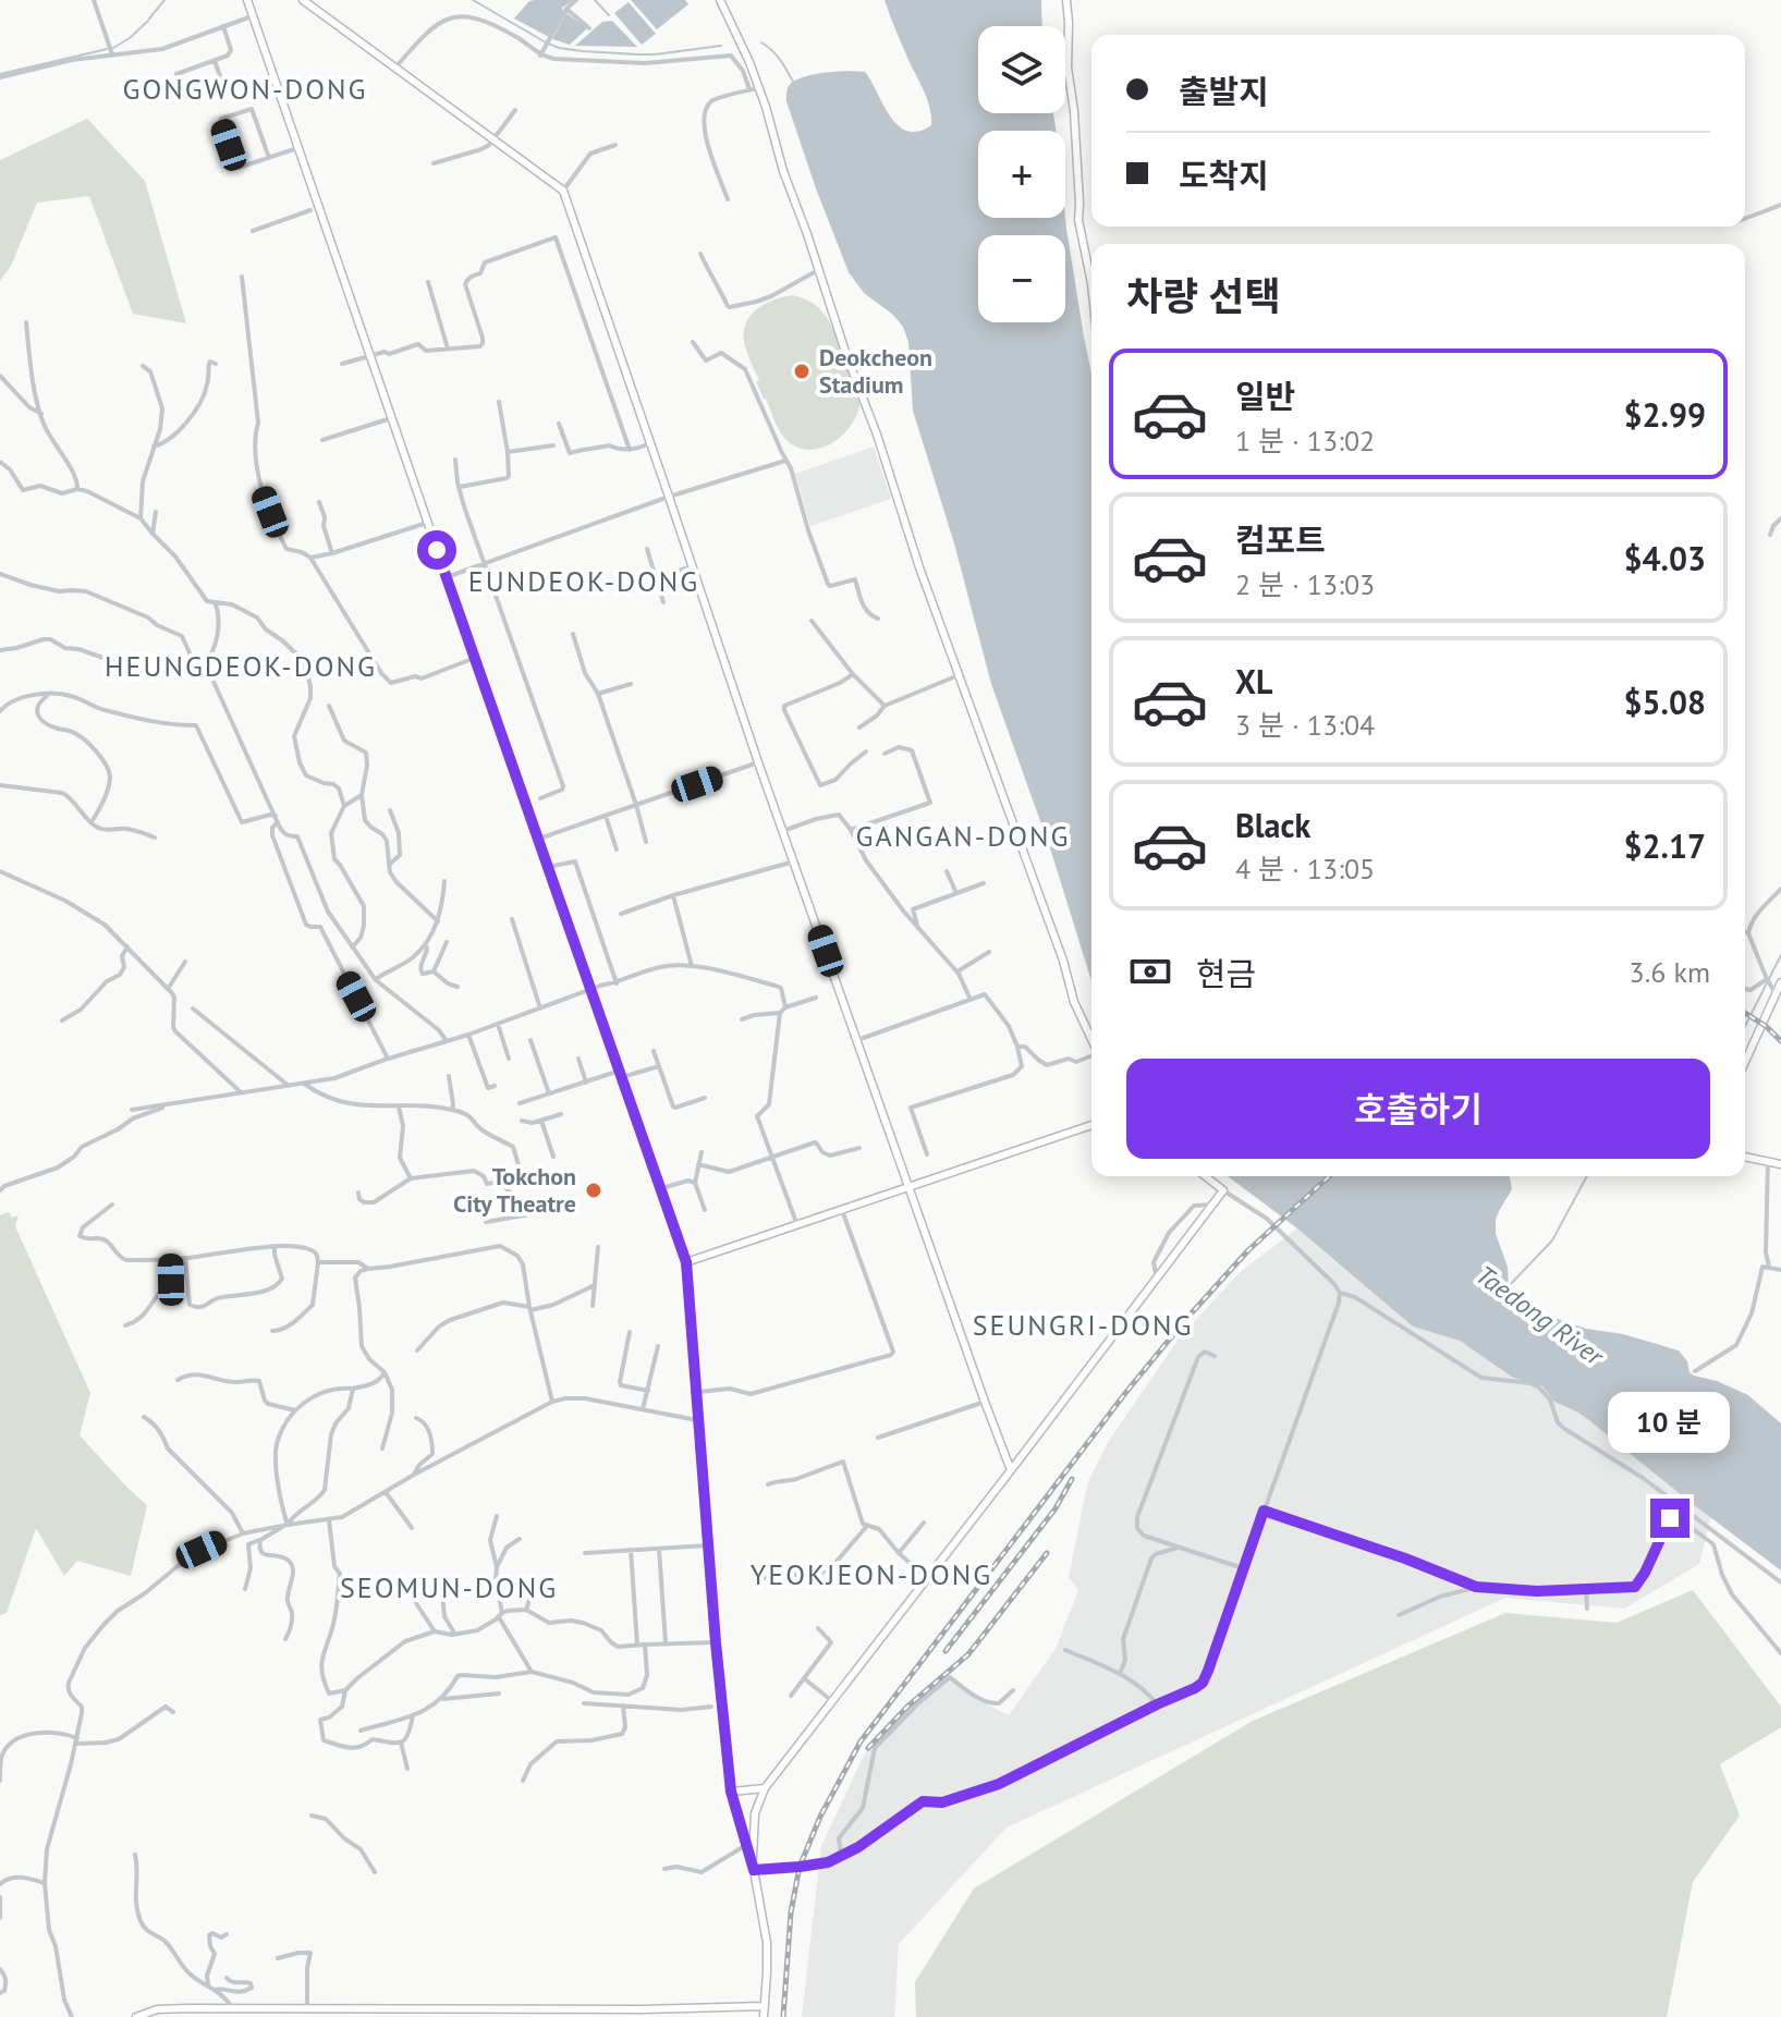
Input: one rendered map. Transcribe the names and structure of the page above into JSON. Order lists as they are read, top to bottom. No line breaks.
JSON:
{"districts":["GONGWON-DONG","EUNDEOK-DONG","HEUNGDEOK-DONG","GANGAN-DONG","SEUNGRI-DONG","YEOKJEON-DONG","SEOMUN-DONG"],"water":["Taedong River"],"places":["Deokcheon Stadium","Tokchon City Theatre"],"page":{"map_buttons":["+","−"],"banner":["출발지","도착지"],"heading":"차량 선택","list":[{"name":"일반","note":"1 분 · 13:02","value":"$2.99"},{"name":"컴포트","note":"2 분 · 13:03","value":"$4.03"},{"name":"XL","note":"3 분 · 13:04","value":"$5.08"},{"name":"Black","note":"4 분 · 13:05","value":"$2.17"}],"pay":["현금","3.6 km"],"buttons":"호출하기","bubble":"10 분"}}
